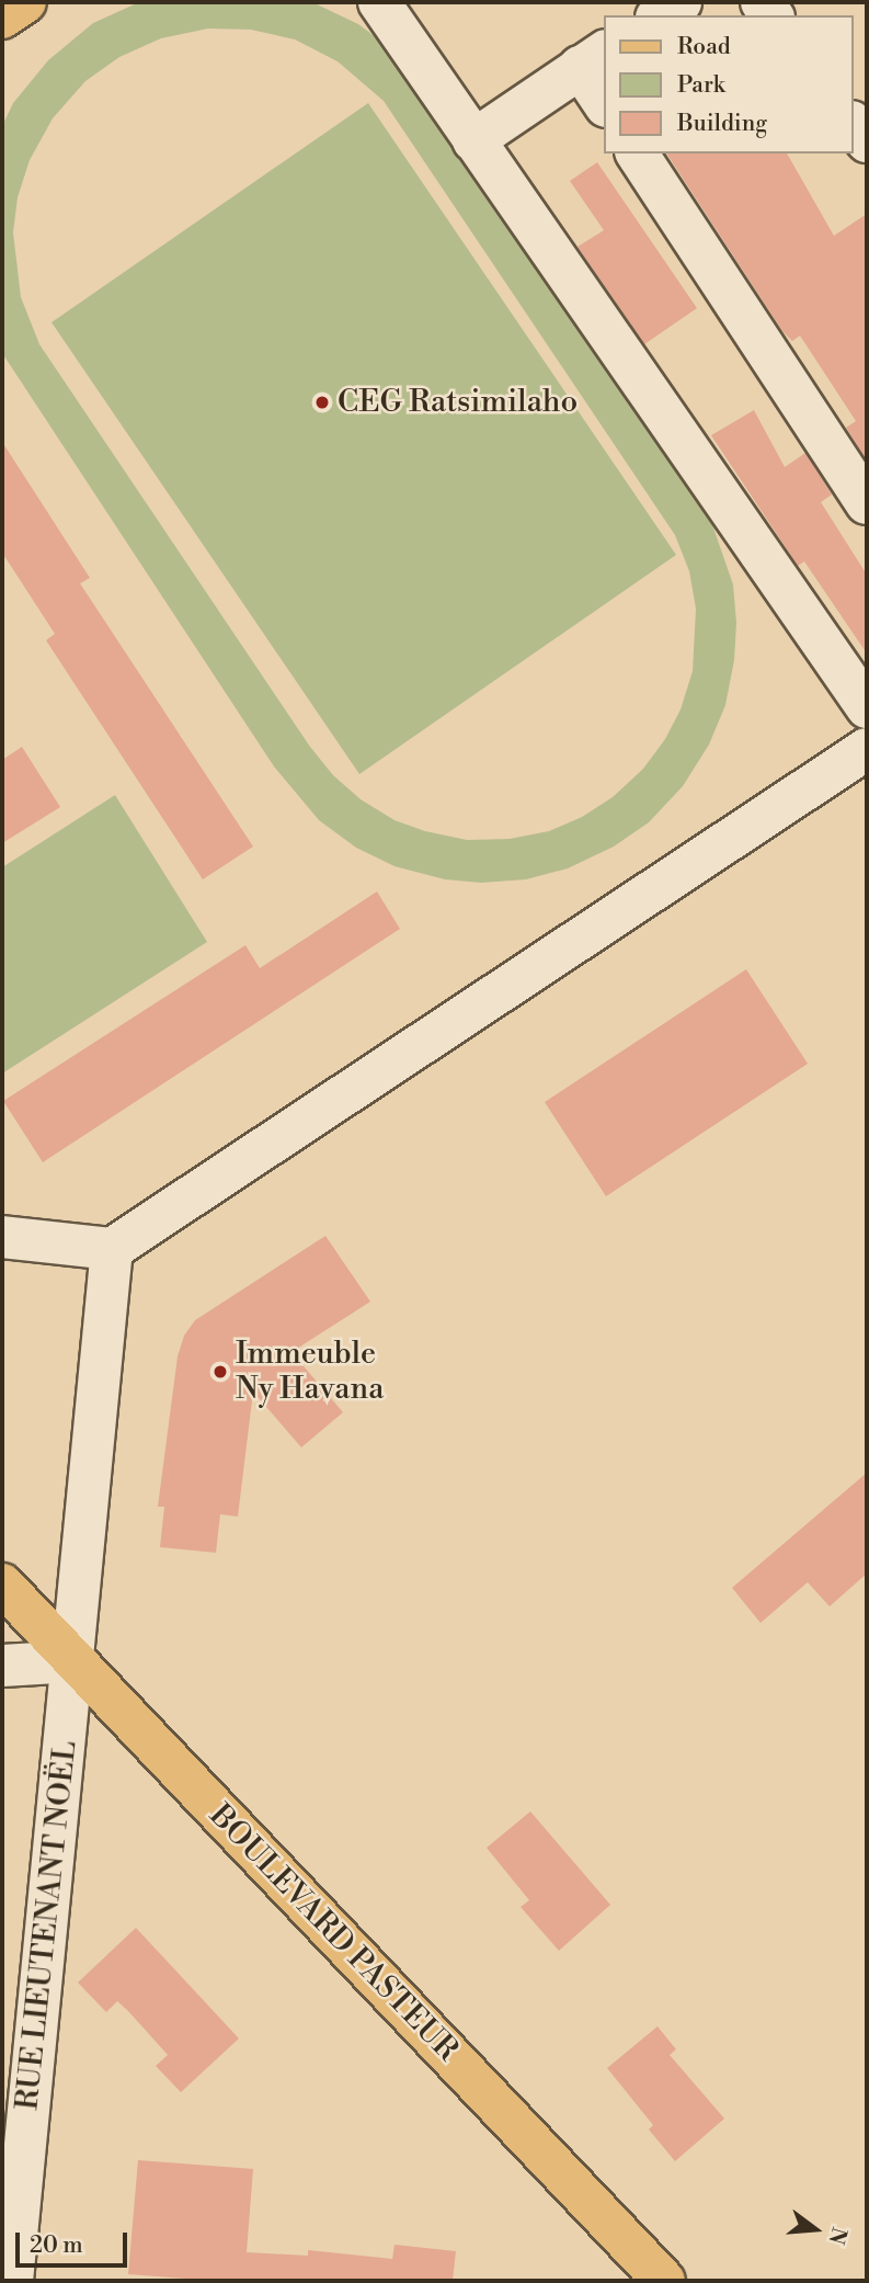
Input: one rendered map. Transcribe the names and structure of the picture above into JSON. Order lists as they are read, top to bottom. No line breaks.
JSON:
{"streets":{"main road":["BOULEVARD PASTEUR"],"street":["RUE LIEUTENANT NOËL"]},"crossings":[["RUE LIEUTENANT NOËL","BOULEVARD PASTEUR"]],"places":["CEG Ratsimilaho","Immeuble Ny Havana"],"legend":["Road","Park","Building"],"scale_bar":"20 m","north":"right"}
